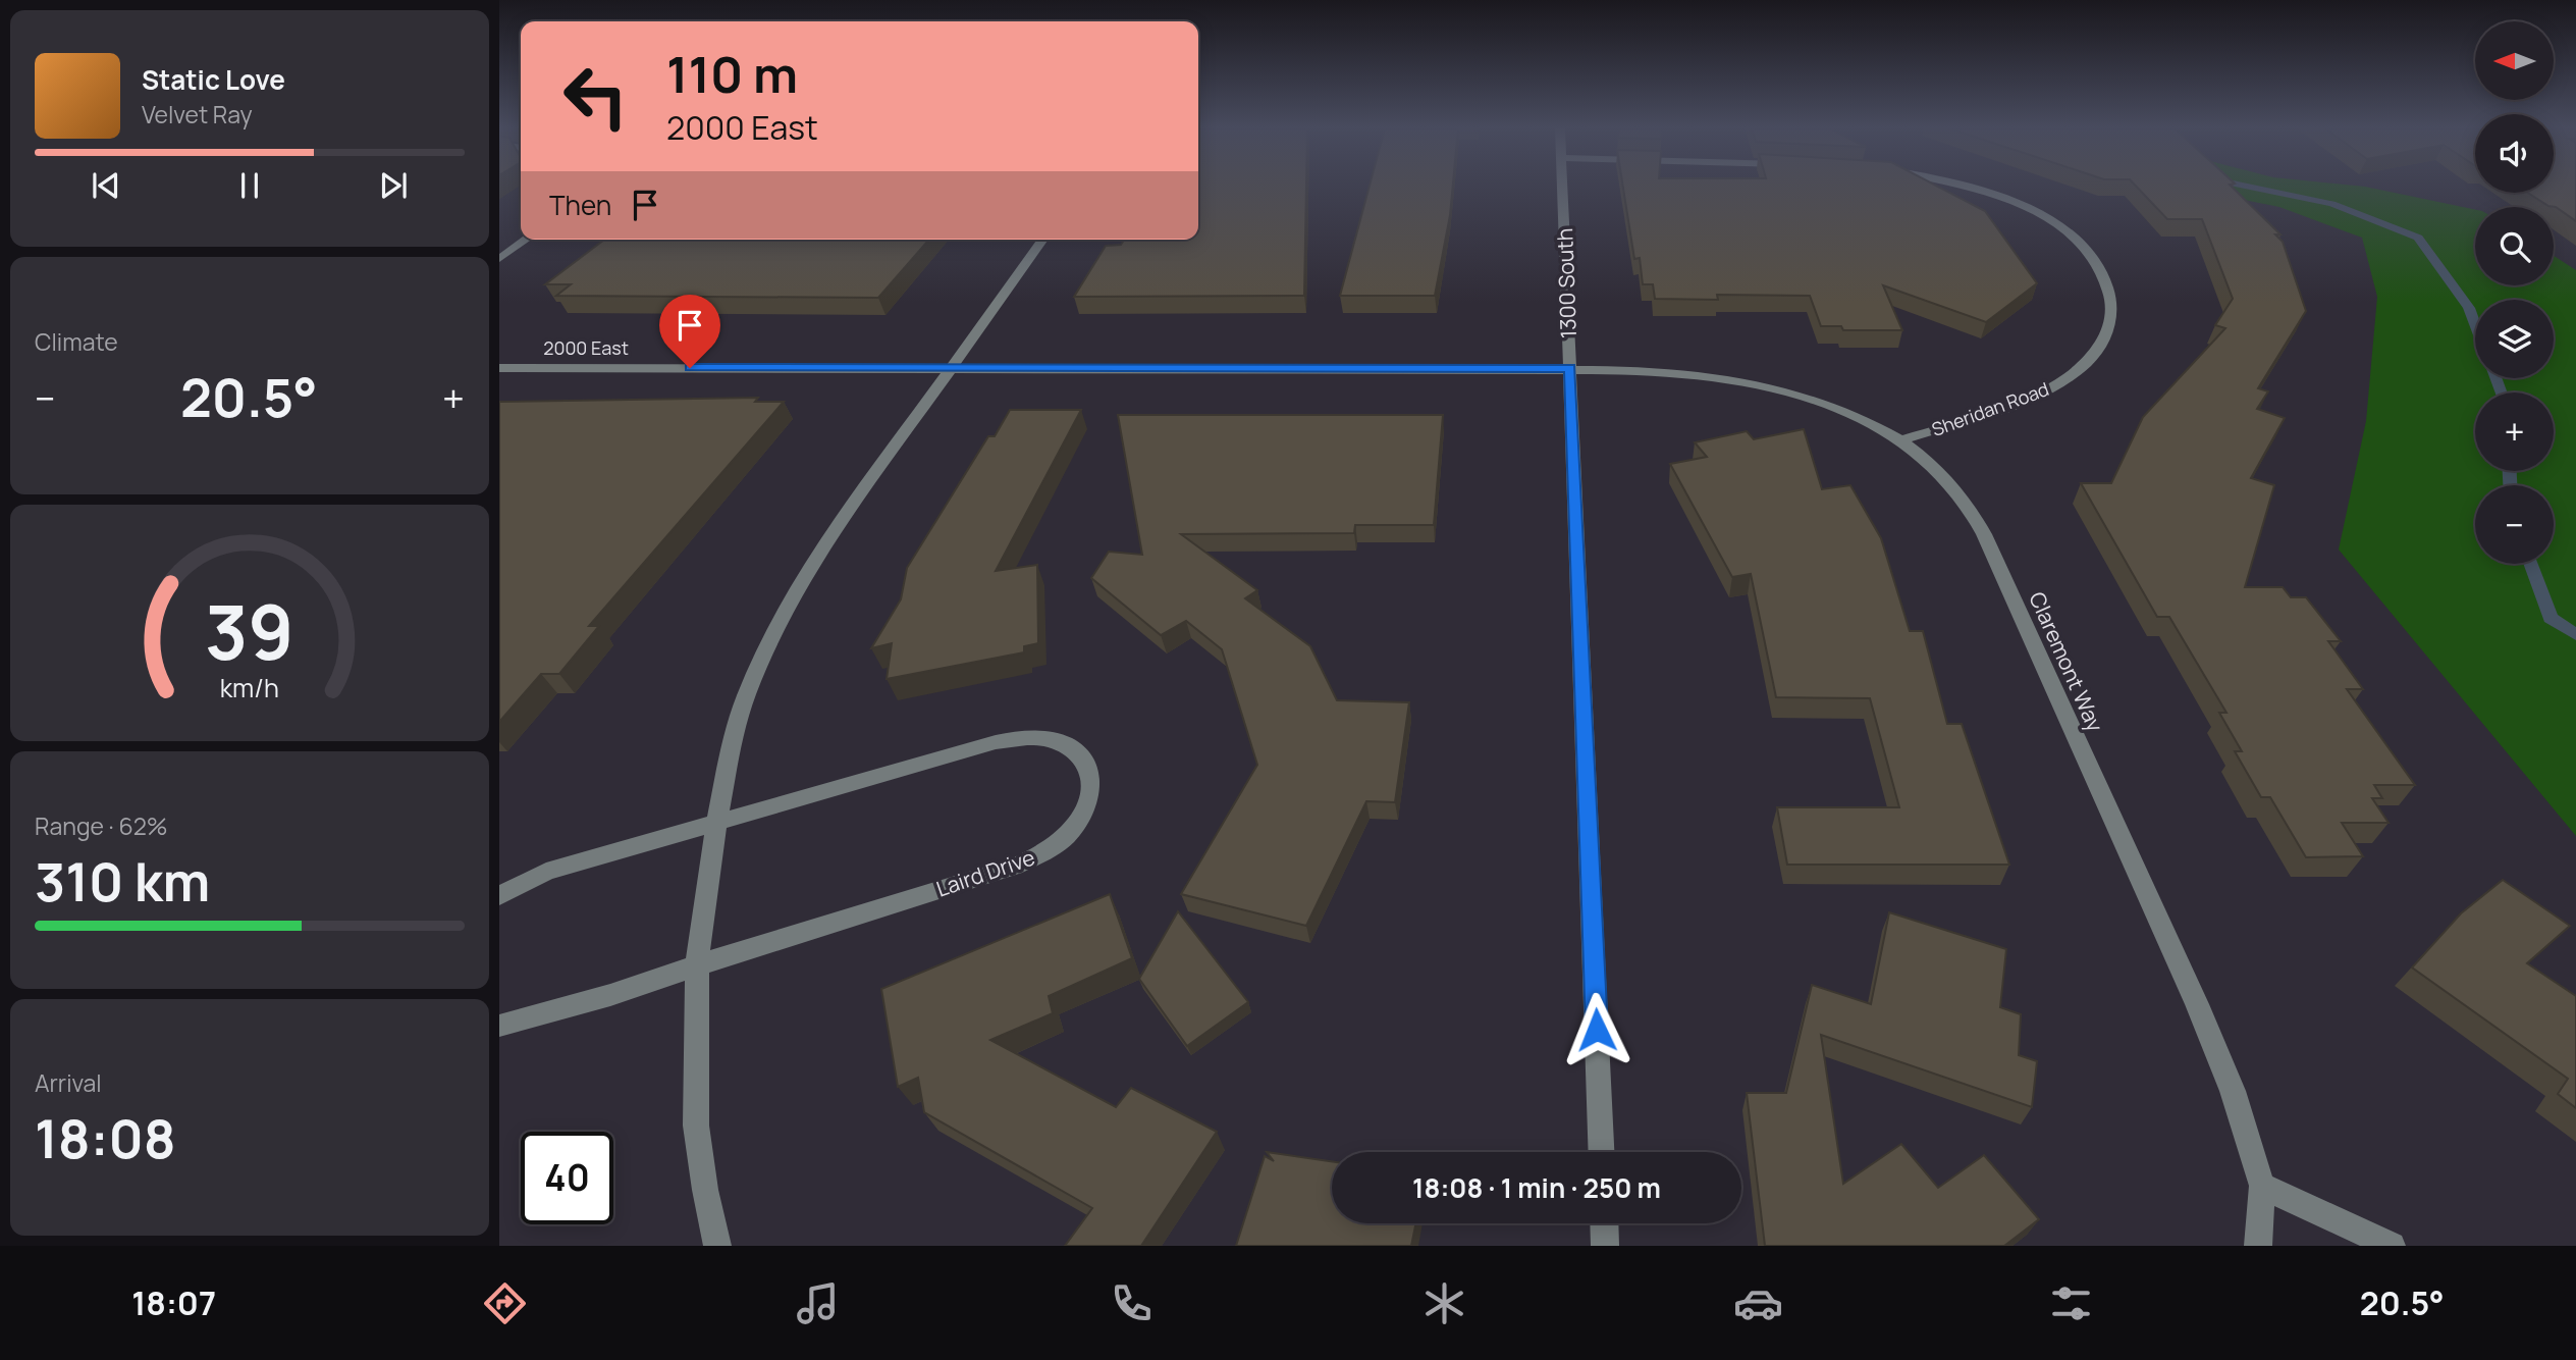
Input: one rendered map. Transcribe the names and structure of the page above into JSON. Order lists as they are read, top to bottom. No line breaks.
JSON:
{"streets":{"street":["1300 South","2000 East","Sheridan Road","Claremont Way","Laird Drive"]},"crossings":[["1300 South","2000 East"],["1300 South","Claremont Way"],["2000 East","Claremont Way"],["Sheridan Road","Claremont Way"]],"north":"left","page":{"map_buttons":["+","−"],"turn":["110 m","2000 East"],"song":["Static Love","Velvet Ray"],"then":"Then","tile":["Climate",["Range · 62%","310 km"],["Arrival","18:08"]],"heat":["−","20.5°","+"],"limit":"40","trip":"18:08 · 1 min · 250 m","tabs":["18:07","20.5°"],"gauge":["39","km/h"]}}
